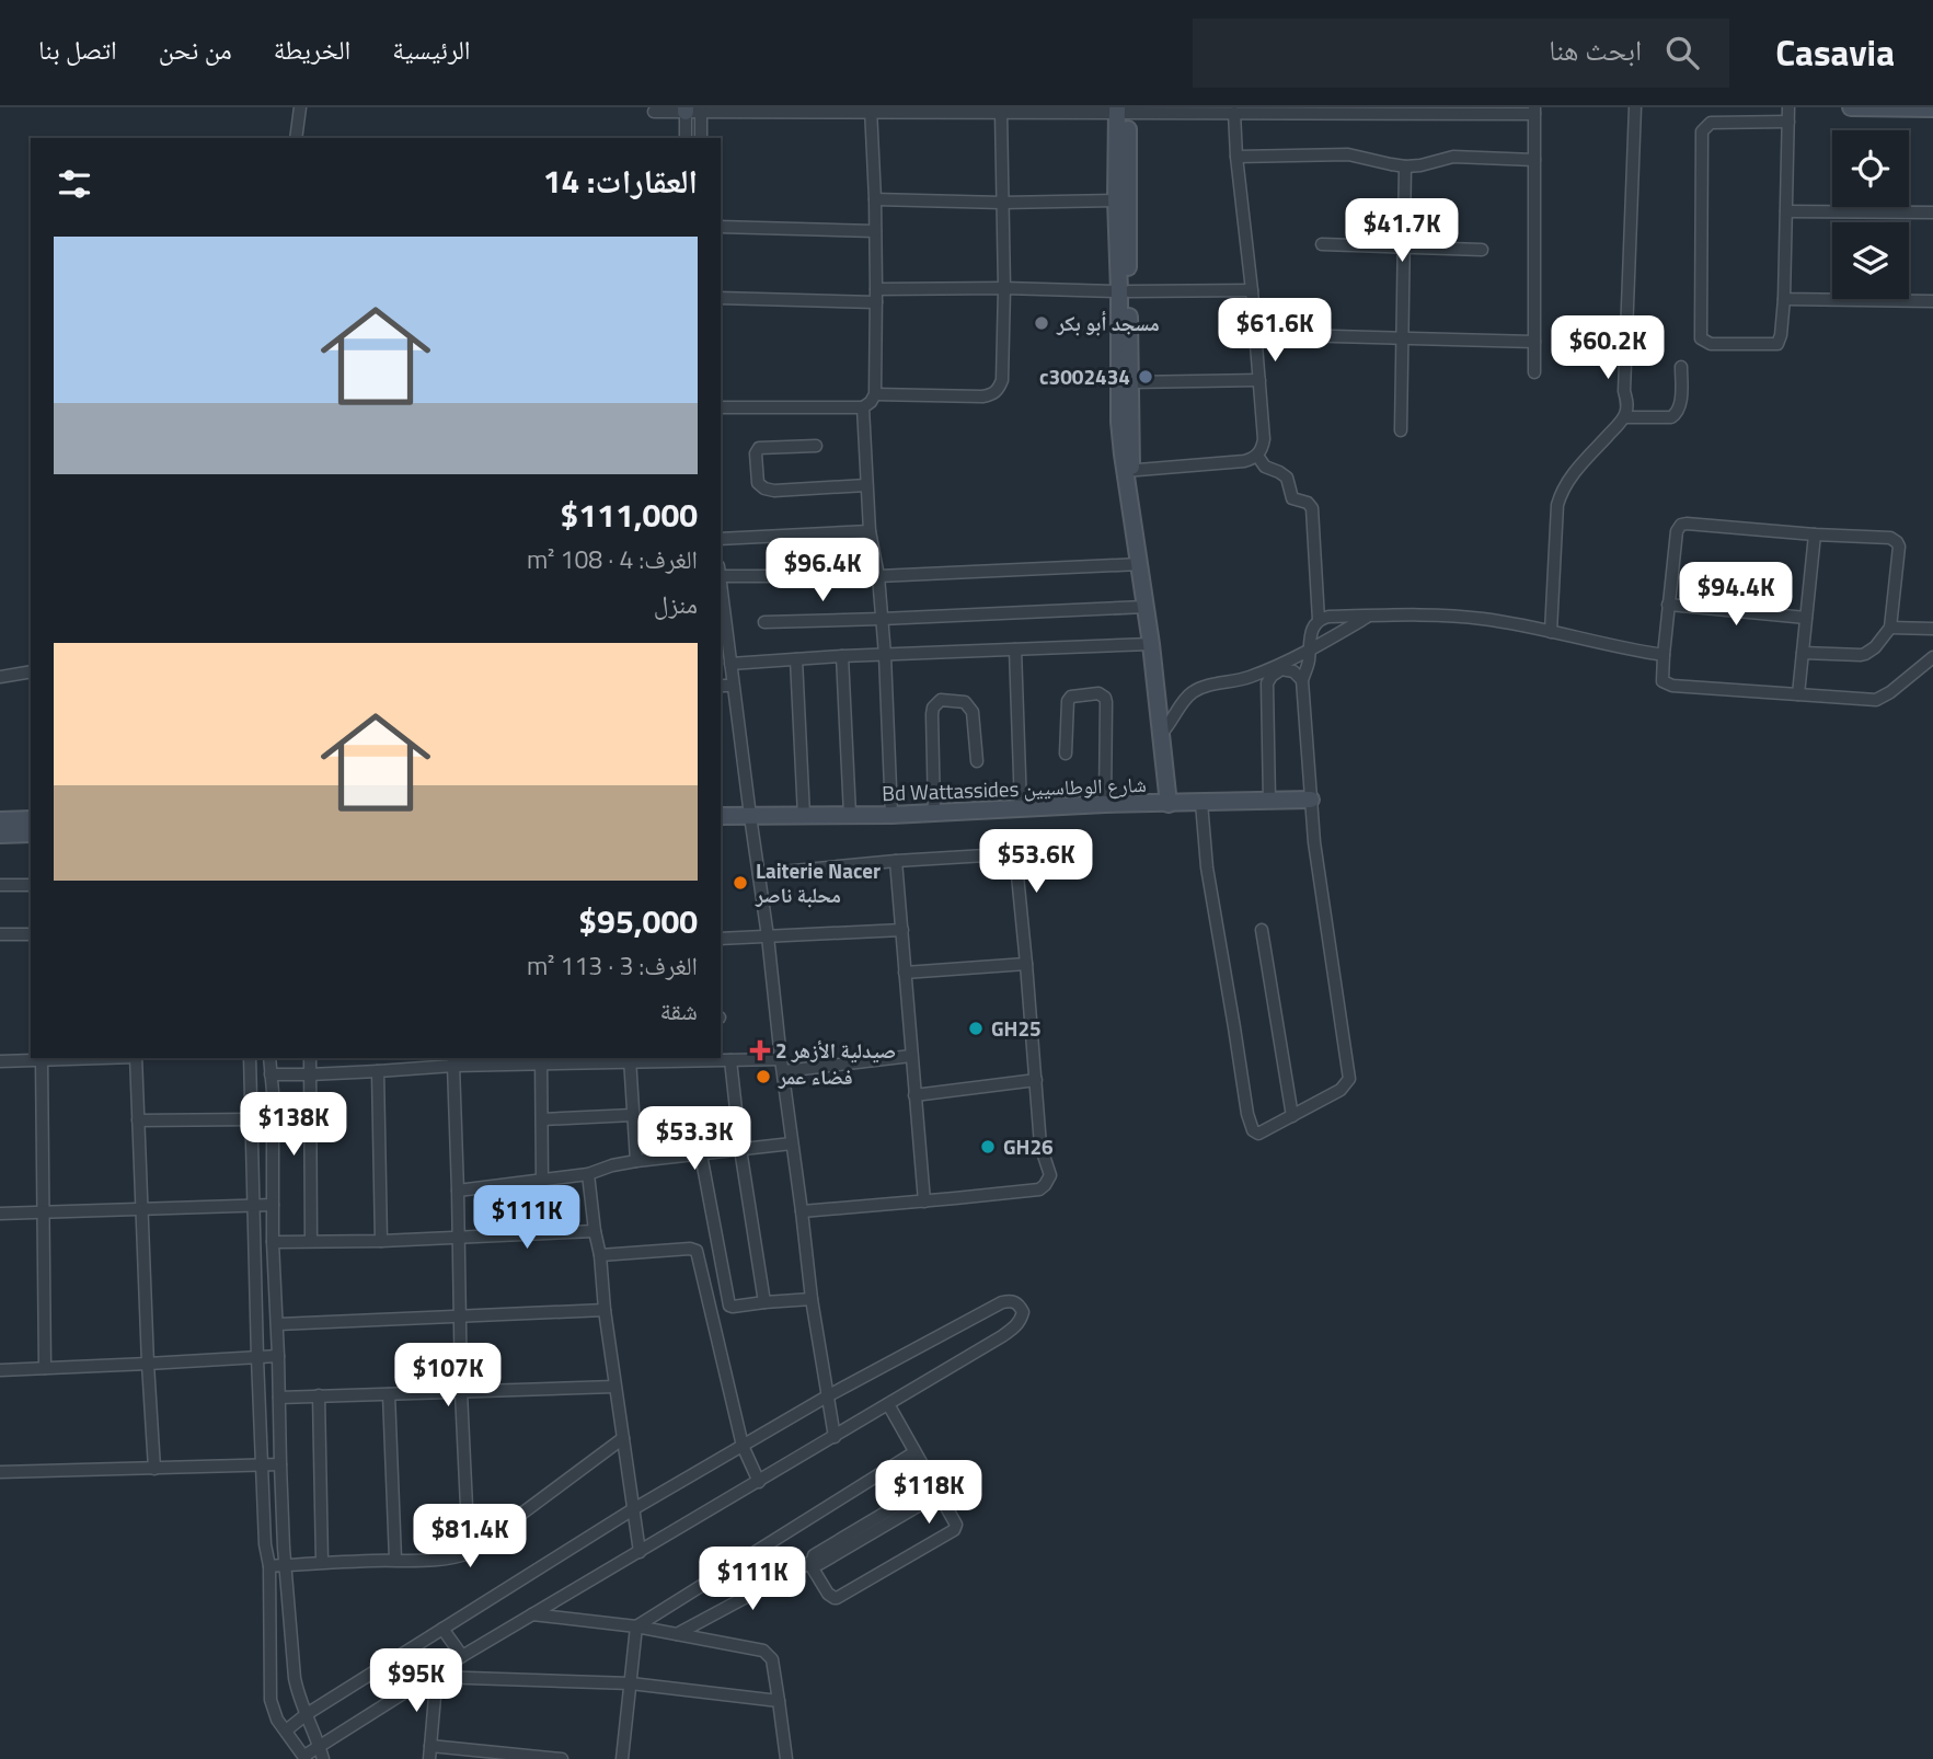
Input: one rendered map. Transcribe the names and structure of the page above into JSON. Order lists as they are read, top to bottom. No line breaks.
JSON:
{"streets":{"street":["Bd Wattassides شارع الوطاسيين"]},"places":{"other":["مسجد أبو بكر","c3002434","Laiterie Nacer محلبة ناصر","GH25","فضاء عمر","GH26"],"health":["صيدلية الأزهر 2"]},"page":{"header":"Casavia","search":"ابحث هنا","nav":["الرئيسية","الخريطة","من نحن","اتصل بنا"],"heading":"العقارات: 14","price":["$41.7K","$61.6K","$60.2K","$96.4K","$94.4K","$53.6K","$138K","$53.3K","$111K","$107K","$118K","$81.4K","$111K","$95K"],"list":[{"name":"$111,000","note":"الغرف: 4 · 108 m² · منزل"},{"name":"$95,000","note":"الغرف: 3 · 113 m² · شقة"}]}}
